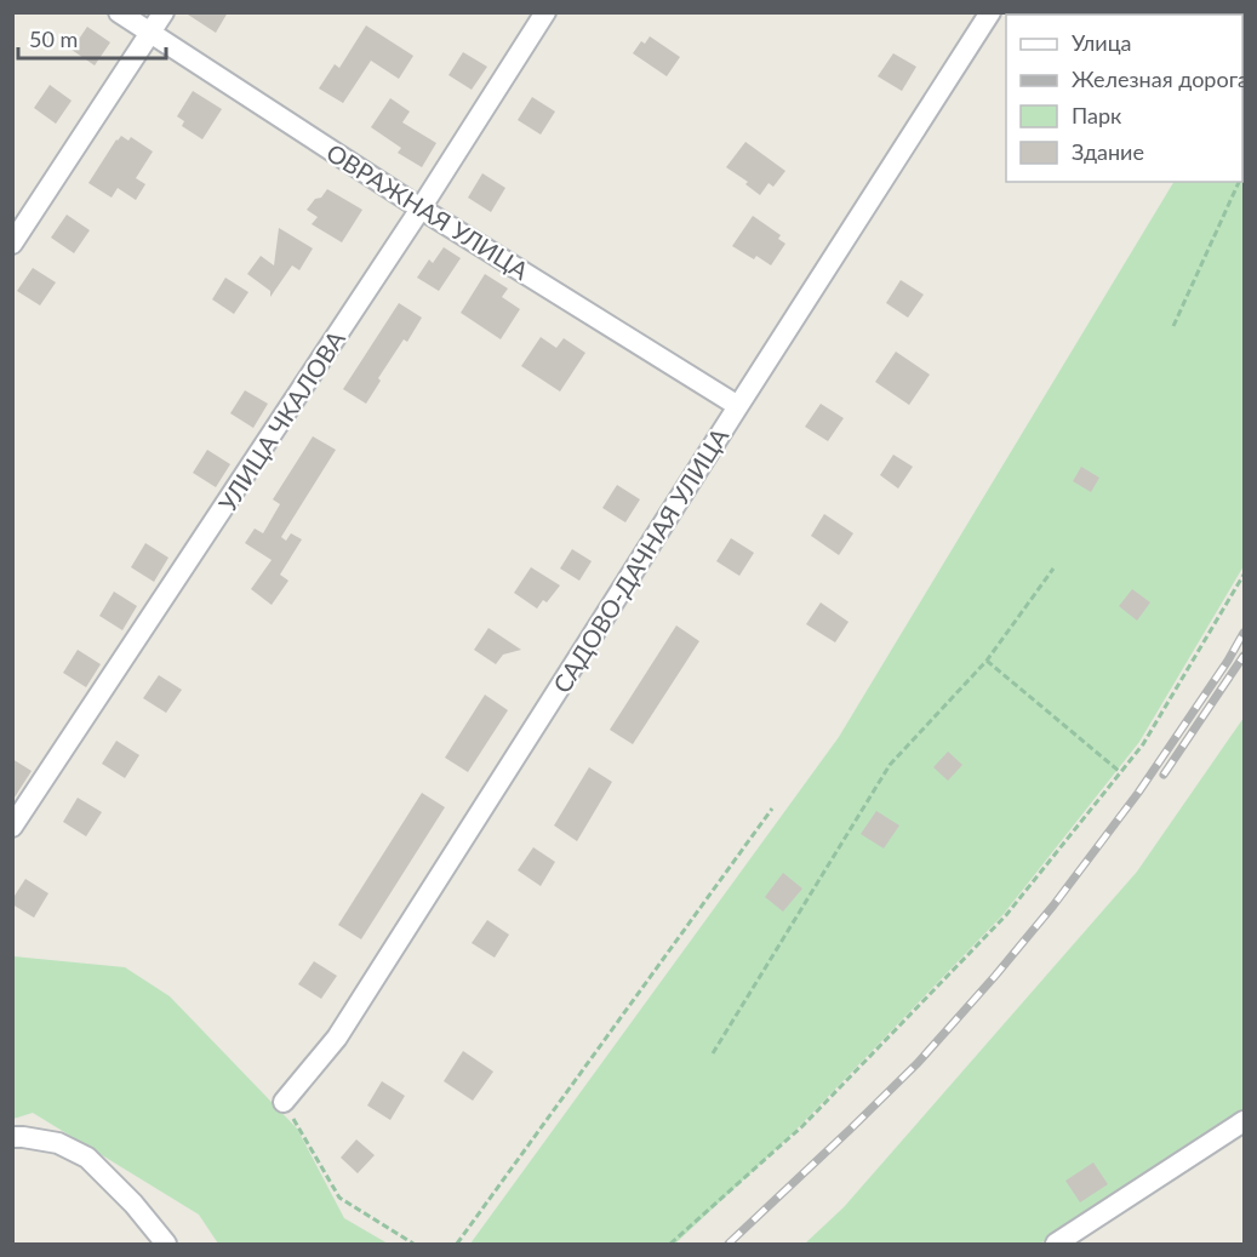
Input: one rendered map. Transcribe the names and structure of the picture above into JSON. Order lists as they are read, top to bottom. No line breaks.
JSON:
{"streets":{"street":["ОВРАЖНАЯ УЛИЦА","УЛИЦА ЧКАЛОВА","САДОВО-ДАЧНАЯ УЛИЦА"]},"crossings":[["ОВРАЖНАЯ УЛИЦА","УЛИЦА ЧКАЛОВА"],["ОВРАЖНАЯ УЛИЦА","САДОВО-ДАЧНАЯ УЛИЦА"]],"legend":["Улица","Железная дорога","Парк","Здание"],"scale_bar":"50 m"}
